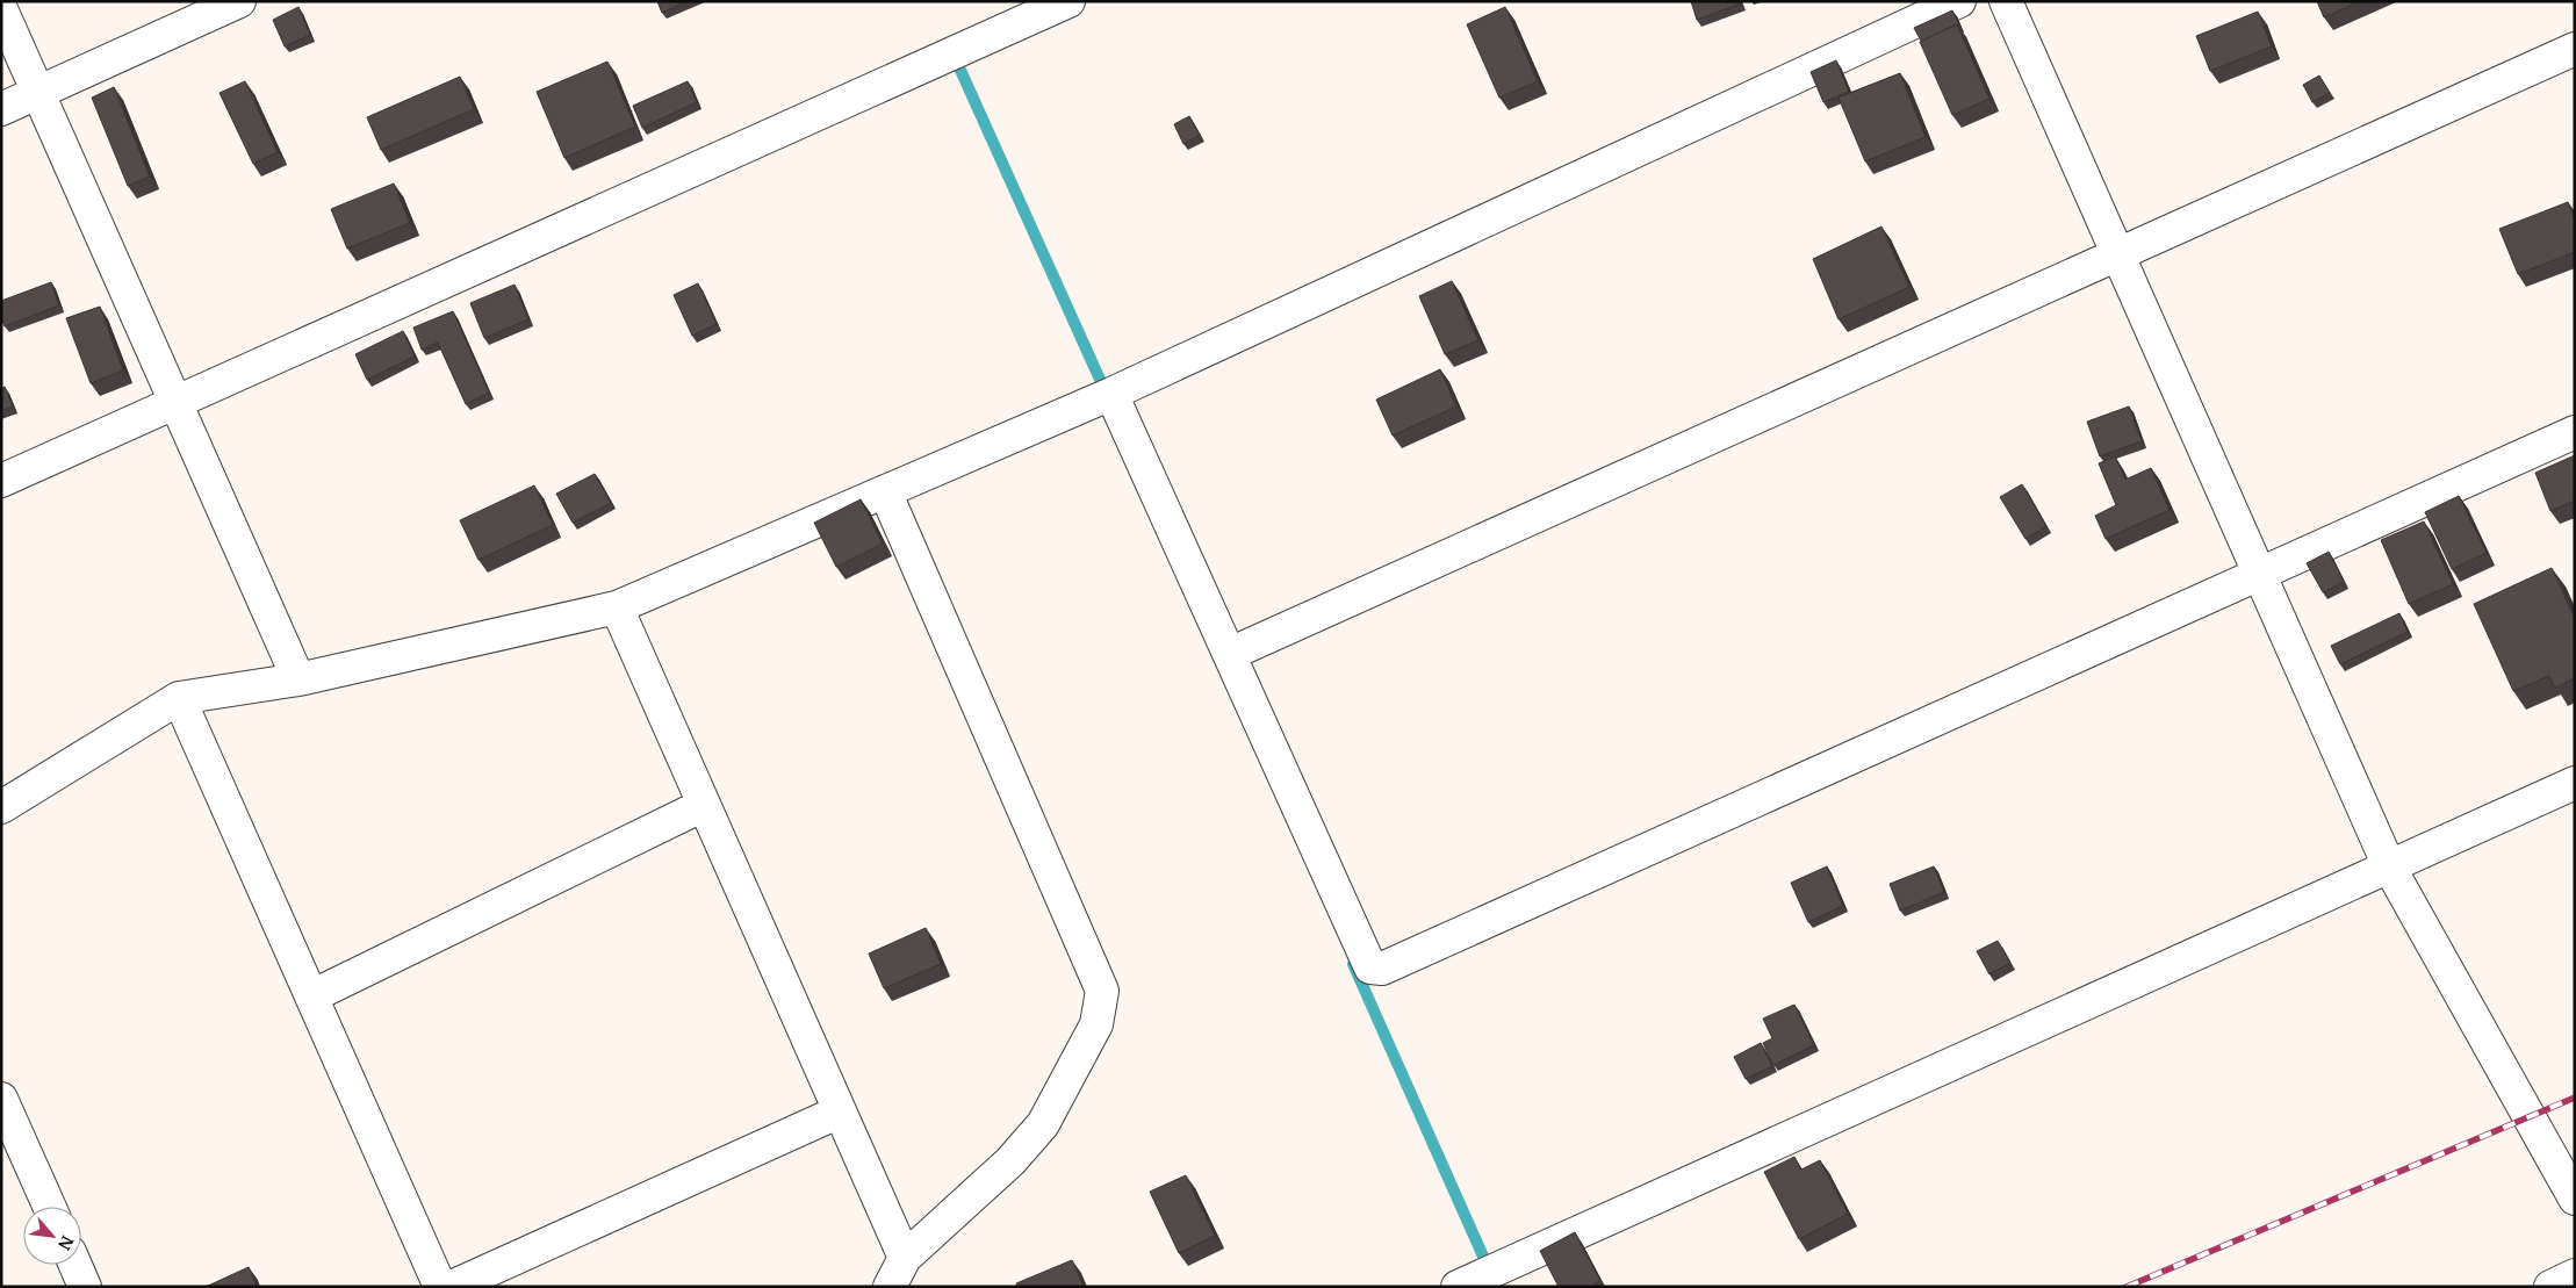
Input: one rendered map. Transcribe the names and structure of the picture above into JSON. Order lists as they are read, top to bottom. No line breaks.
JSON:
{"north":"bottom right"}
